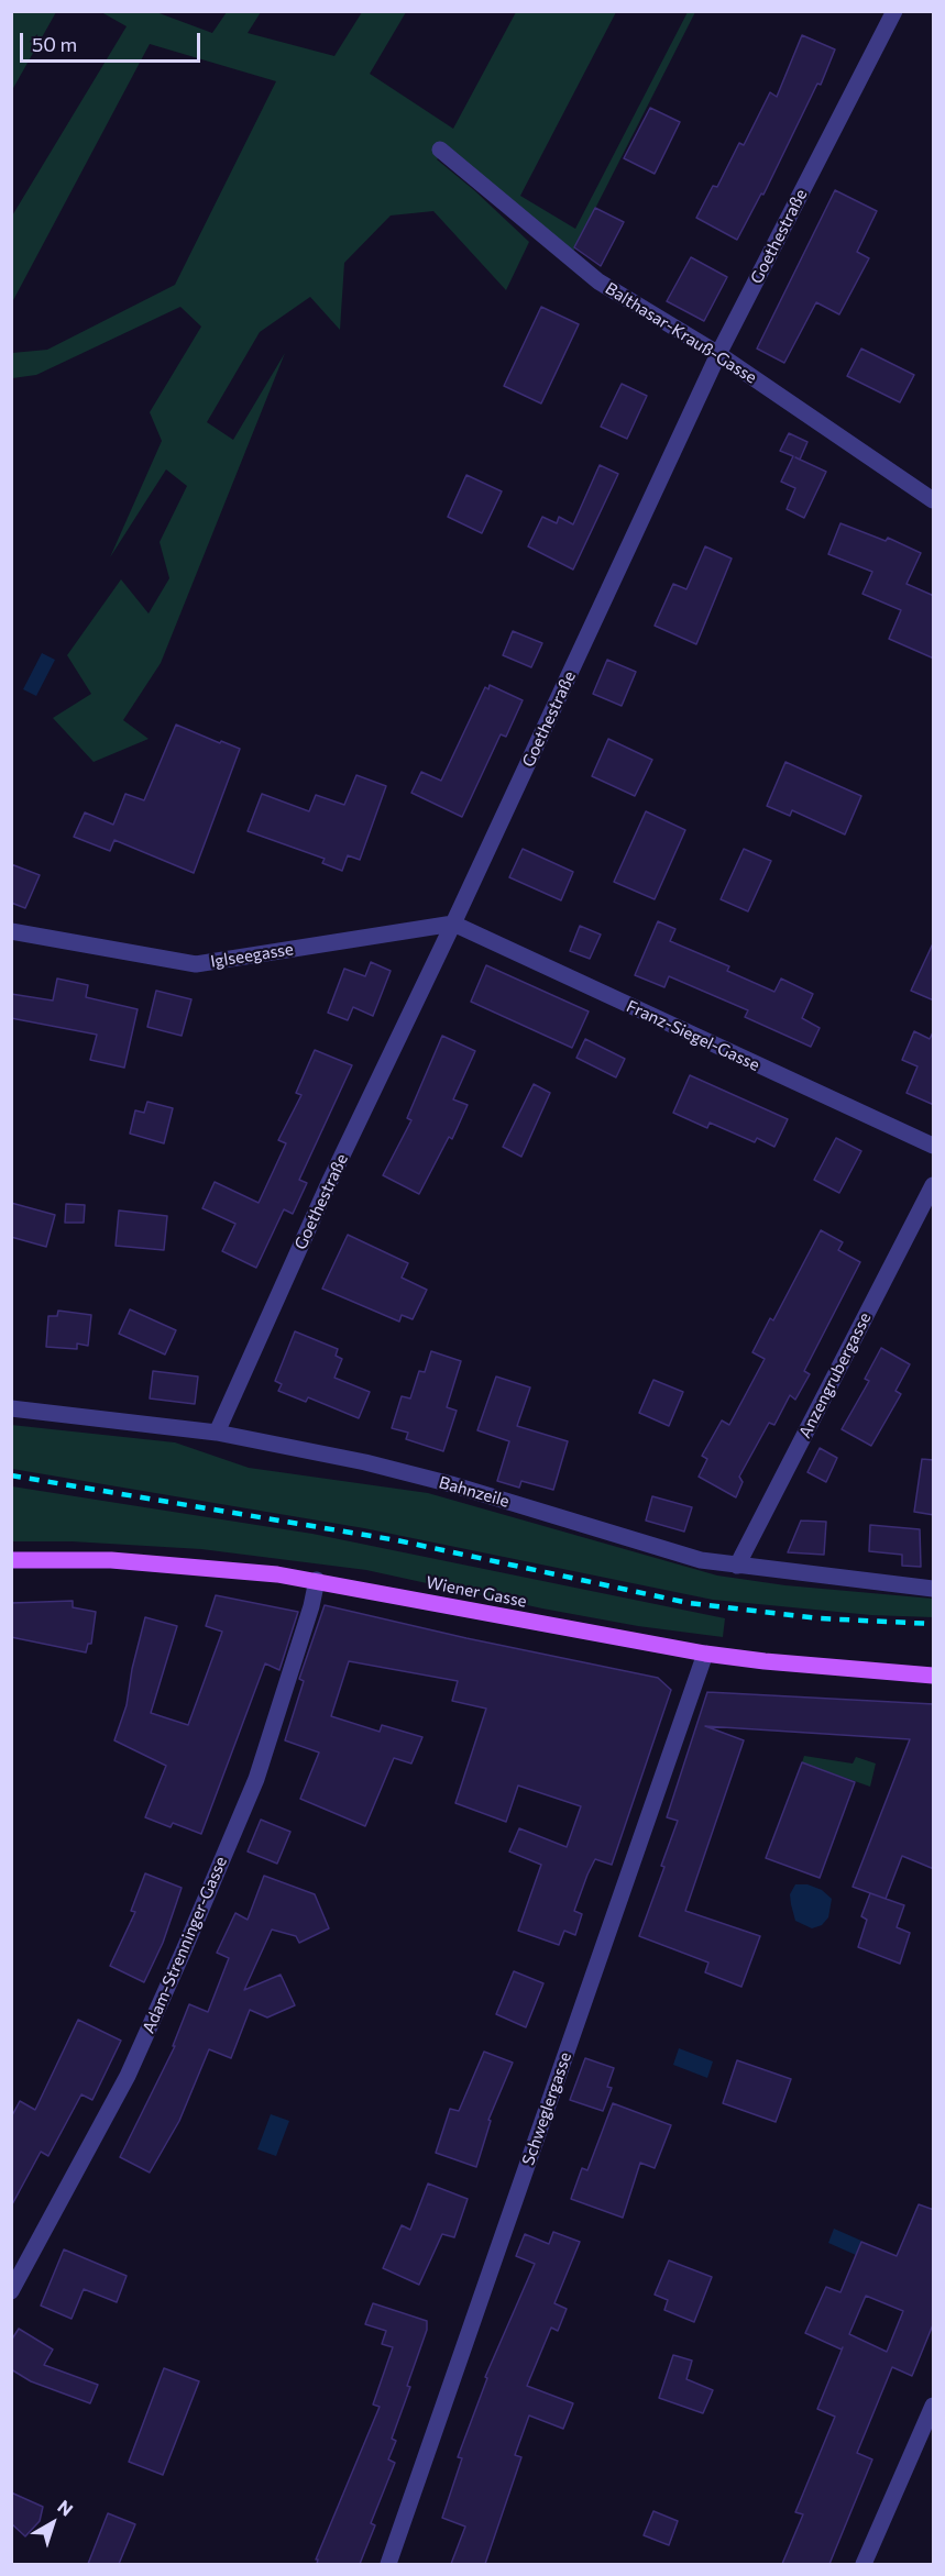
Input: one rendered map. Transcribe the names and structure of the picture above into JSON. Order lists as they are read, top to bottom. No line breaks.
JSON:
{"streets":{"main road":["Wiener Gasse"],"street":["Goethestraße","Balthasar-Krauß-Gasse","Iglseegasse","Franz-Siegel-Gasse","Anzengrubergasse","Bahnzeile","Adam-Strenninger-Gasse","Schweglergasse"]},"crossings":[["Goethestraße","Balthasar-Krauß-Gasse"],["Goethestraße","Iglseegasse"],["Goethestraße","Franz-Siegel-Gasse"],["Goethestraße","Bahnzeile"],["Iglseegasse","Franz-Siegel-Gasse"],["Anzengrubergasse","Bahnzeile"],["Wiener Gasse","Adam-Strenninger-Gasse"],["Wiener Gasse","Schweglergasse"]],"scale_bar":"50 m","north":"top right"}
